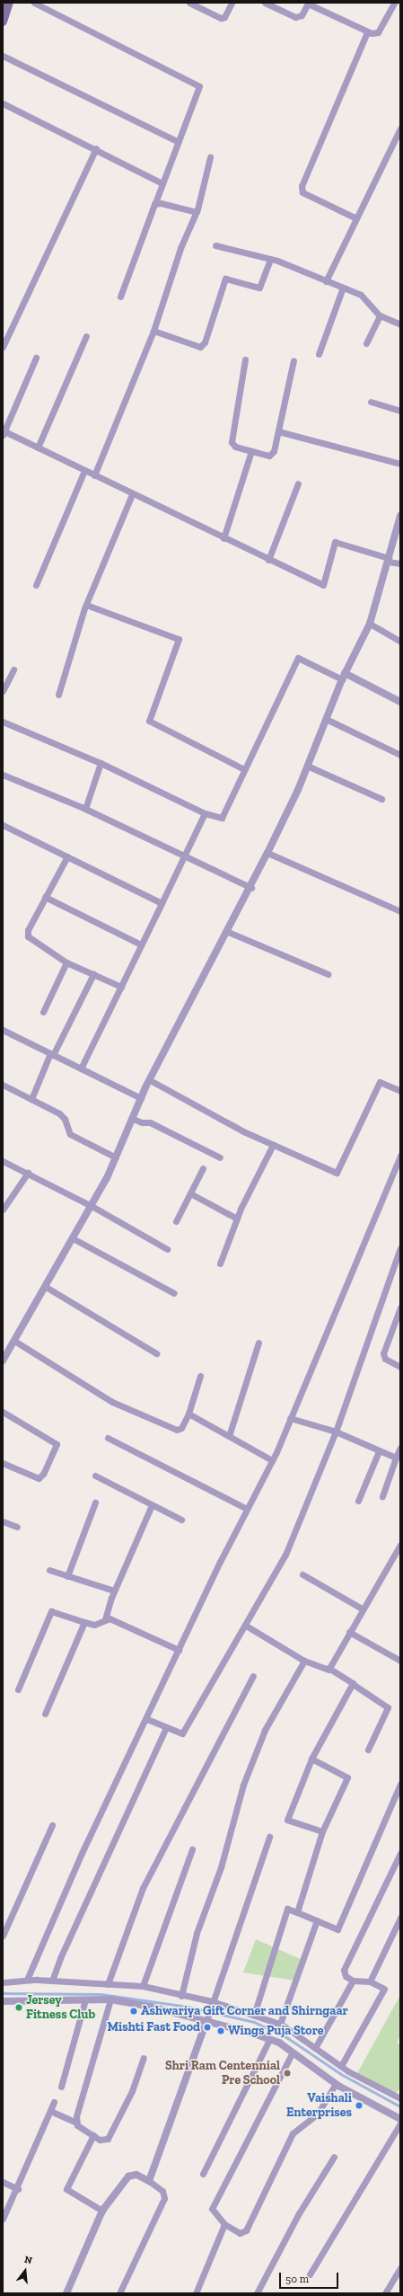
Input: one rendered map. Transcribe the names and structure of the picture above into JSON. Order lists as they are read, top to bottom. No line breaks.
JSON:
{"places":["Jersey Fitness Club","Ashwariya Gift Corner and Shirngaar","Mishti Fast Food","Wings Puja Store","Shri Ram Centennial Pre School","Vaishali Enterprises"],"scale_bar":"50 m","north":"top"}
